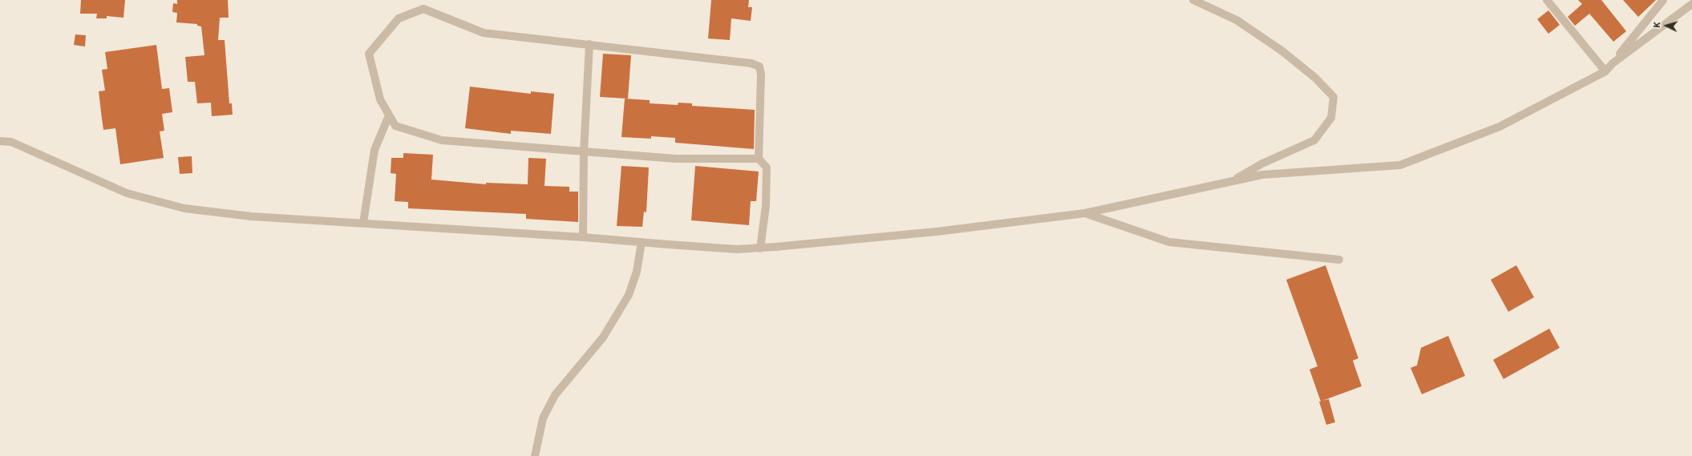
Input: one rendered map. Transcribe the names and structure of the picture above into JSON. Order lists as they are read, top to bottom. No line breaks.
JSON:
{"north":"left"}
